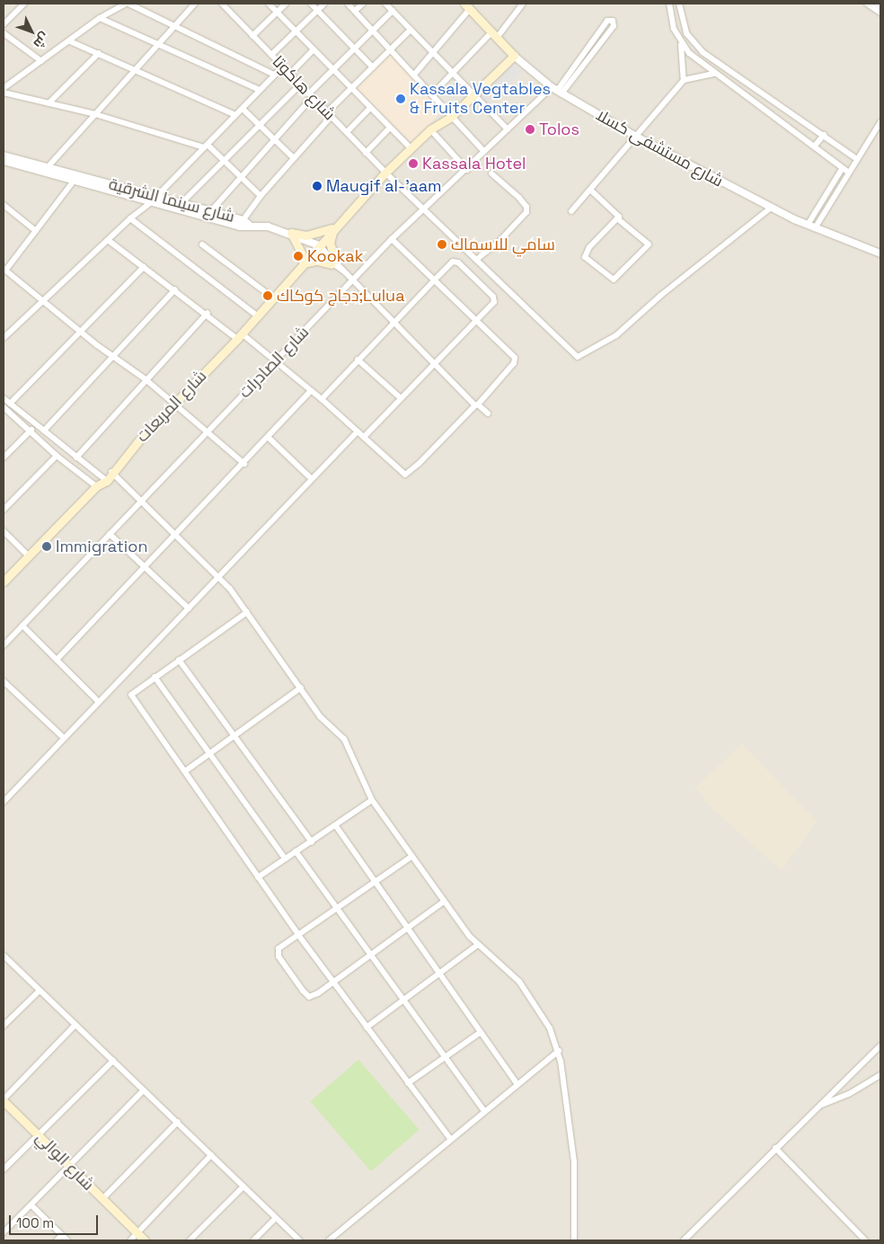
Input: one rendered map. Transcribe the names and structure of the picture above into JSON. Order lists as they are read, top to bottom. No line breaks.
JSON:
{"streets":{"main road":["شارع مستشفى كسلا","شارع المربعات","شارع الوالي"],"street":["شارع هاكوتا","شارع سينما الشرقية","شارع الصادرات"]},"crossings":[["شارع هاكوتا","شارع مستشفى كسلا"],["شارع هاكوتا","شارع الصادرات"],["شارع هاكوتا","شارع المربعات"],["شارع مستشفى كسلا","شارع الصادرات"],["شارع مستشفى كسلا","شارع المربعات"]],"places":["Kassala Vegtables & Fruits Center","Tolos","Kassala Hotel","Maugif al-'aam","سامي للاسماك","Kookak","دجاج كوكاك;Lulua","Immigration"],"scale_bar":"100 m","north":"bottom right"}
